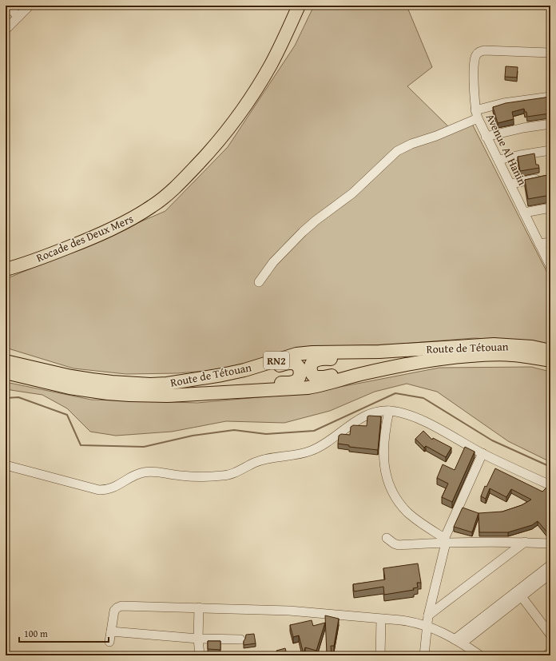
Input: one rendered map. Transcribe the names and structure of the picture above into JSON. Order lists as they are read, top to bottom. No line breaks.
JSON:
{"streets":{"highway":["Rocade des Deux Mers","Route de Tétouan","RN2"],"street":["Avenue Al Hanin"]},"scale_bar":"100 m"}
